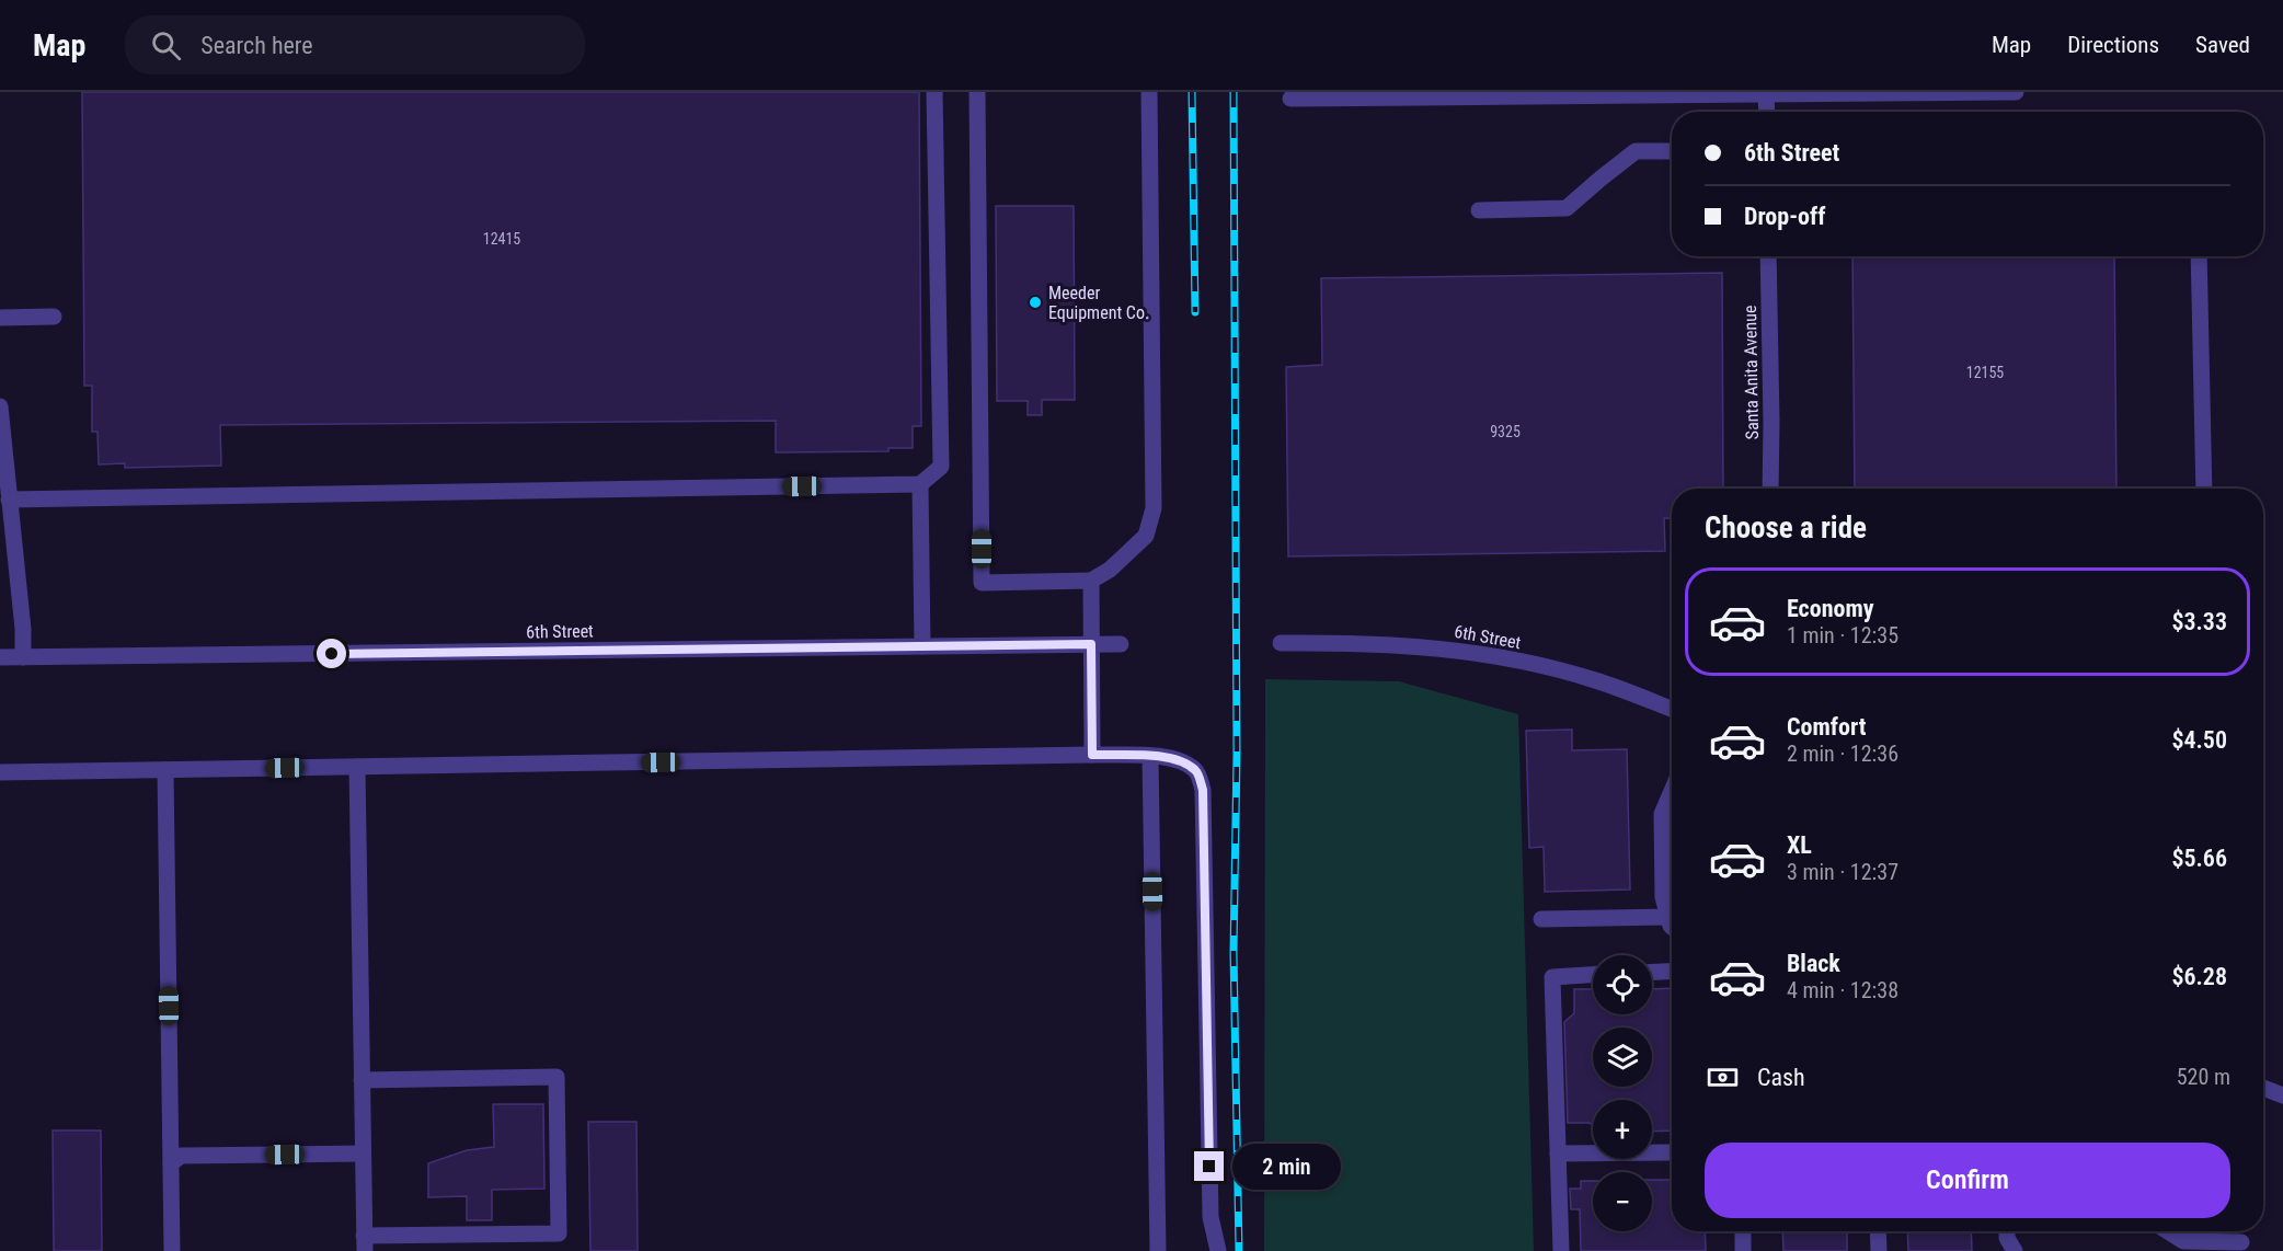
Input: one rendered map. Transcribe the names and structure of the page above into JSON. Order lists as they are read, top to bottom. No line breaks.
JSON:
{"streets":{"street":["Santa Anita Avenue","6th Street"]},"places":["Meeder Equipment Co."],"house_numbers":["12415","12155","9325"],"page":{"header":"Map","search":"Search here","nav":["Map","Directions","Saved"],"banner":["6th Street","Drop-off"],"heading":"Choose a ride","list":[{"name":"Economy","note":"1 min · 12:35","value":"$3.33"},{"name":"Comfort","note":"2 min · 12:36","value":"$4.50"},{"name":"XL","note":"3 min · 12:37","value":"$5.66"},{"name":"Black","note":"4 min · 12:38","value":"$6.28"}],"map_buttons":["+","−"],"pay":["Cash","520 m"],"buttons":"Confirm","bubble":"2 min"}}
